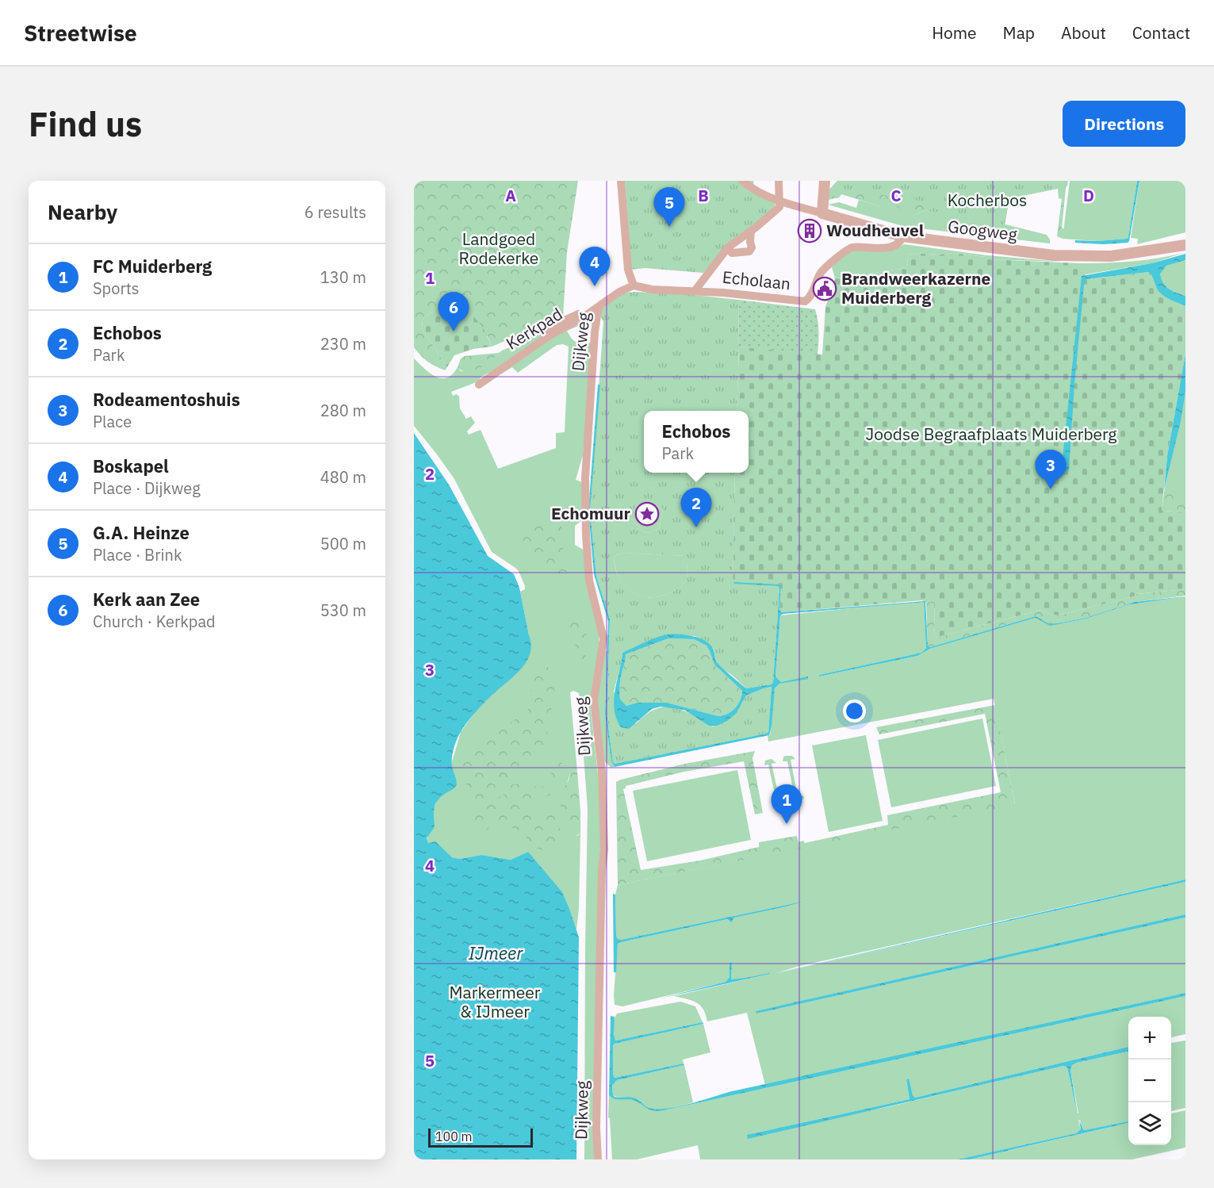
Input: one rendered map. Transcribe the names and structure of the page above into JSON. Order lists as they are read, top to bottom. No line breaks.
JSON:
{"streets":{"street":["Googweg","Echolaan","Kerkpad","Dijkweg"]},"crossings":[["Googweg","Echolaan"],["Echolaan","Dijkweg"],["Kerkpad","Dijkweg"]],"water":["IJmeer"],"parks":["Kocherbos","Landgoed Rodekerke","Joodse Begraafplaats Muiderberg","Markermeer & IJmeer"],"places":{"building":["Woudheuvel"],"public building":["Brandweerkazerne Muiderberg"],"place":["Echomuur"]},"scale_bar":"100 m","page":{"header":"Streetwise","nav":["Home","Map","About","Contact"],"buttons":"Directions","title":"Find us","heading":["Nearby","6 results"],"pins":["5","4","6","3","2","1"],"list":[{"mark":"1","name":"FC Muiderberg","note":"Sports","value":"130 m"},{"mark":"2","name":"Echobos","note":"Park","value":"230 m"},{"mark":"3","name":"Rodeamentoshuis","note":"Place","value":"280 m"},{"mark":"4","name":"Boskapel","note":"Place · Dijkweg","value":"480 m"},{"mark":"5","name":"G.A. Heinze","note":"Place · Brink","value":"500 m"},{"mark":"6","name":"Kerk aan Zee","note":"Church · Kerkpad","value":"530 m"}],"popup":["Echobos","Park"],"map_buttons":["+","−"],"scale":"100 m"},"grid":{"columns":["A","B","C","D"],"rows":["1","2","3","4","5"]}}
